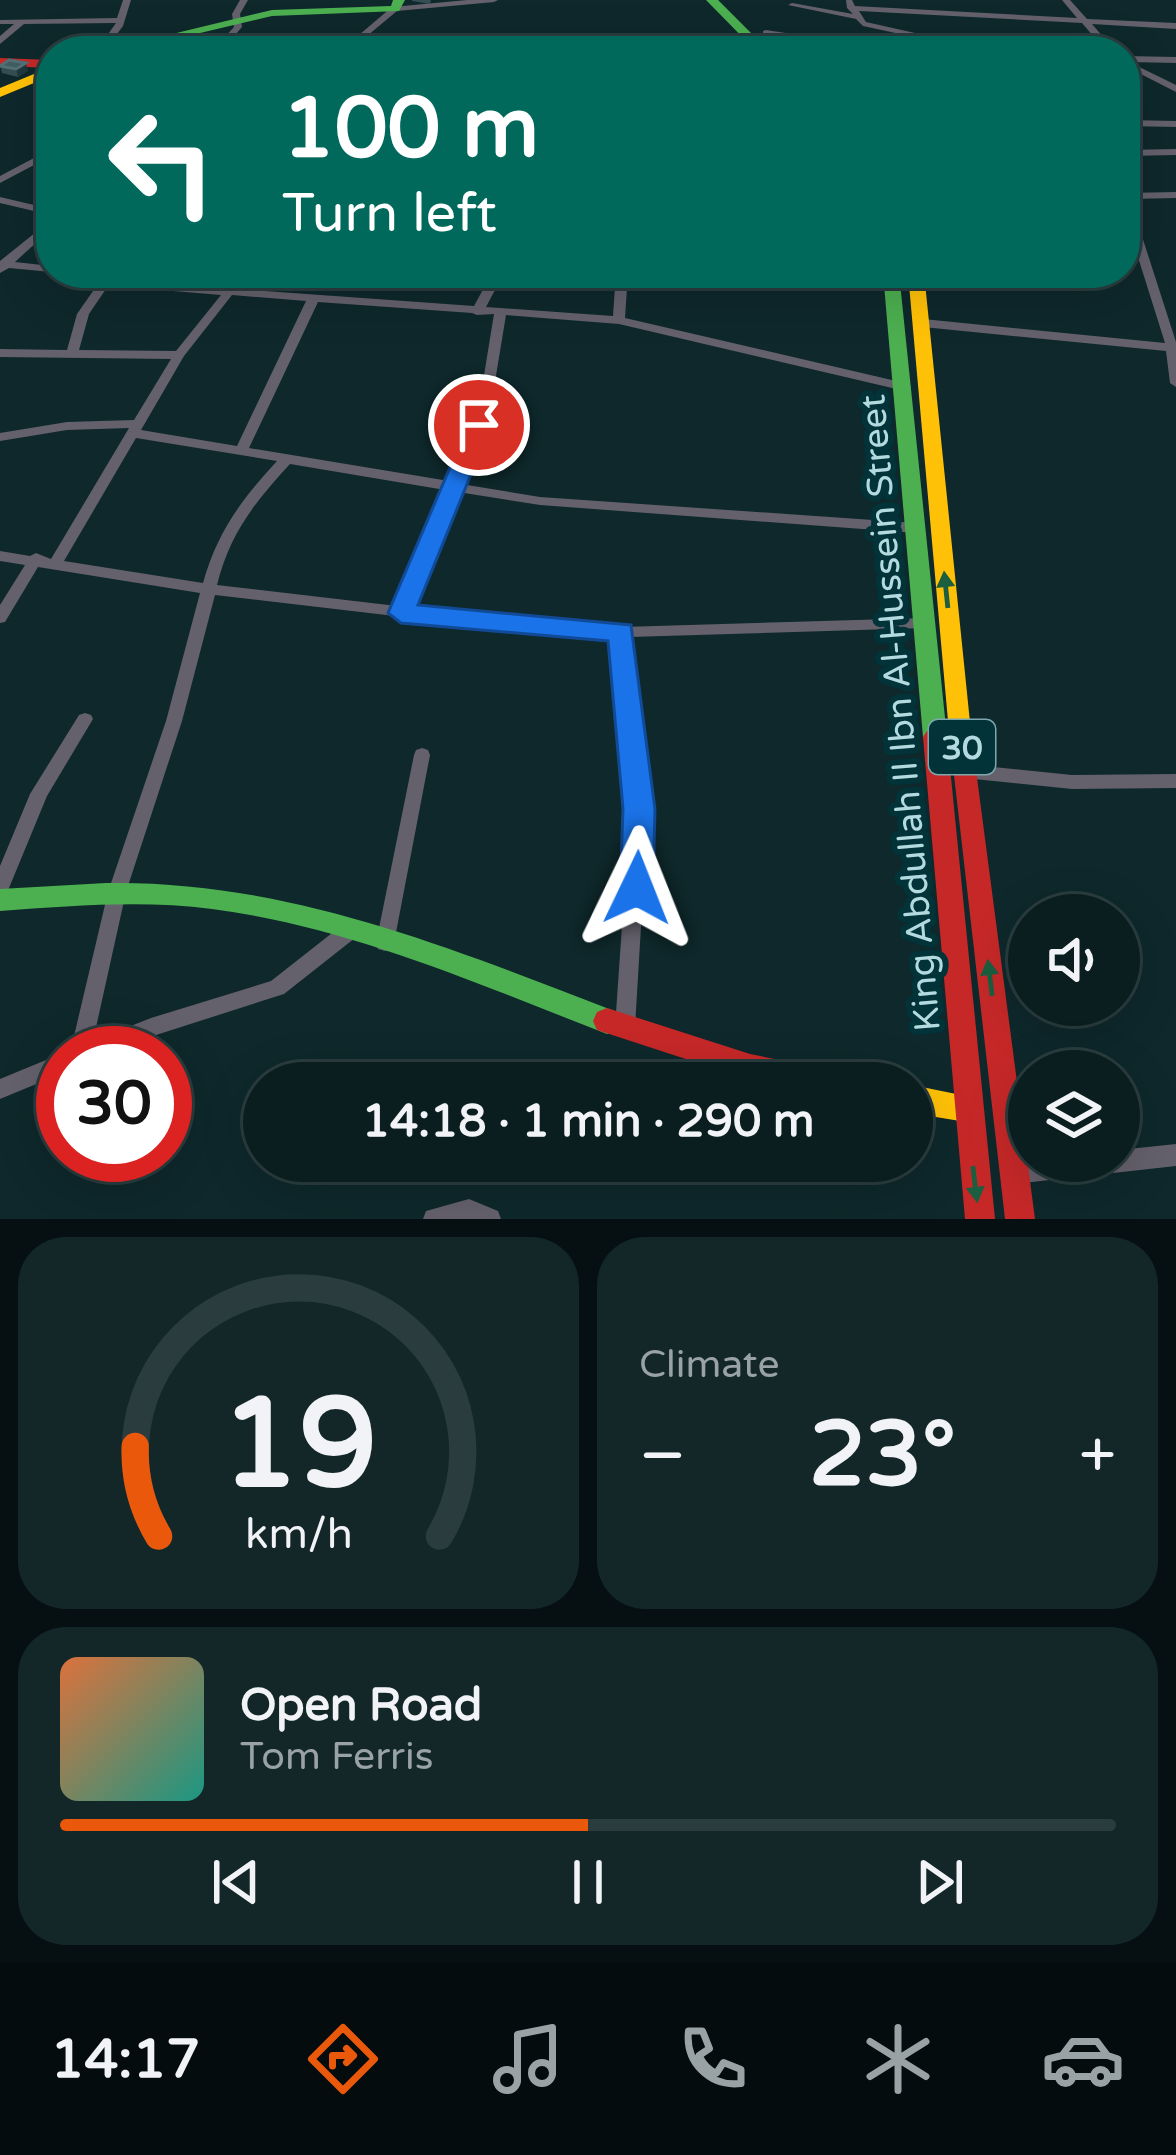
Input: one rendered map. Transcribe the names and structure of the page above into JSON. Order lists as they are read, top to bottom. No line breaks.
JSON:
{"streets":{"main road":["King Abdullah II Ibn Al-Hussein Street","30"]},"page":{"turn":["100 m","Turn left"],"limit":"30","trip":"14:18 · 1 min · 290 m","tile":"Climate","heat":["−","23°","+"],"song":["Open Road","Tom Ferris"],"tabs":"14:17","gauge":["19","km/h"]}}
